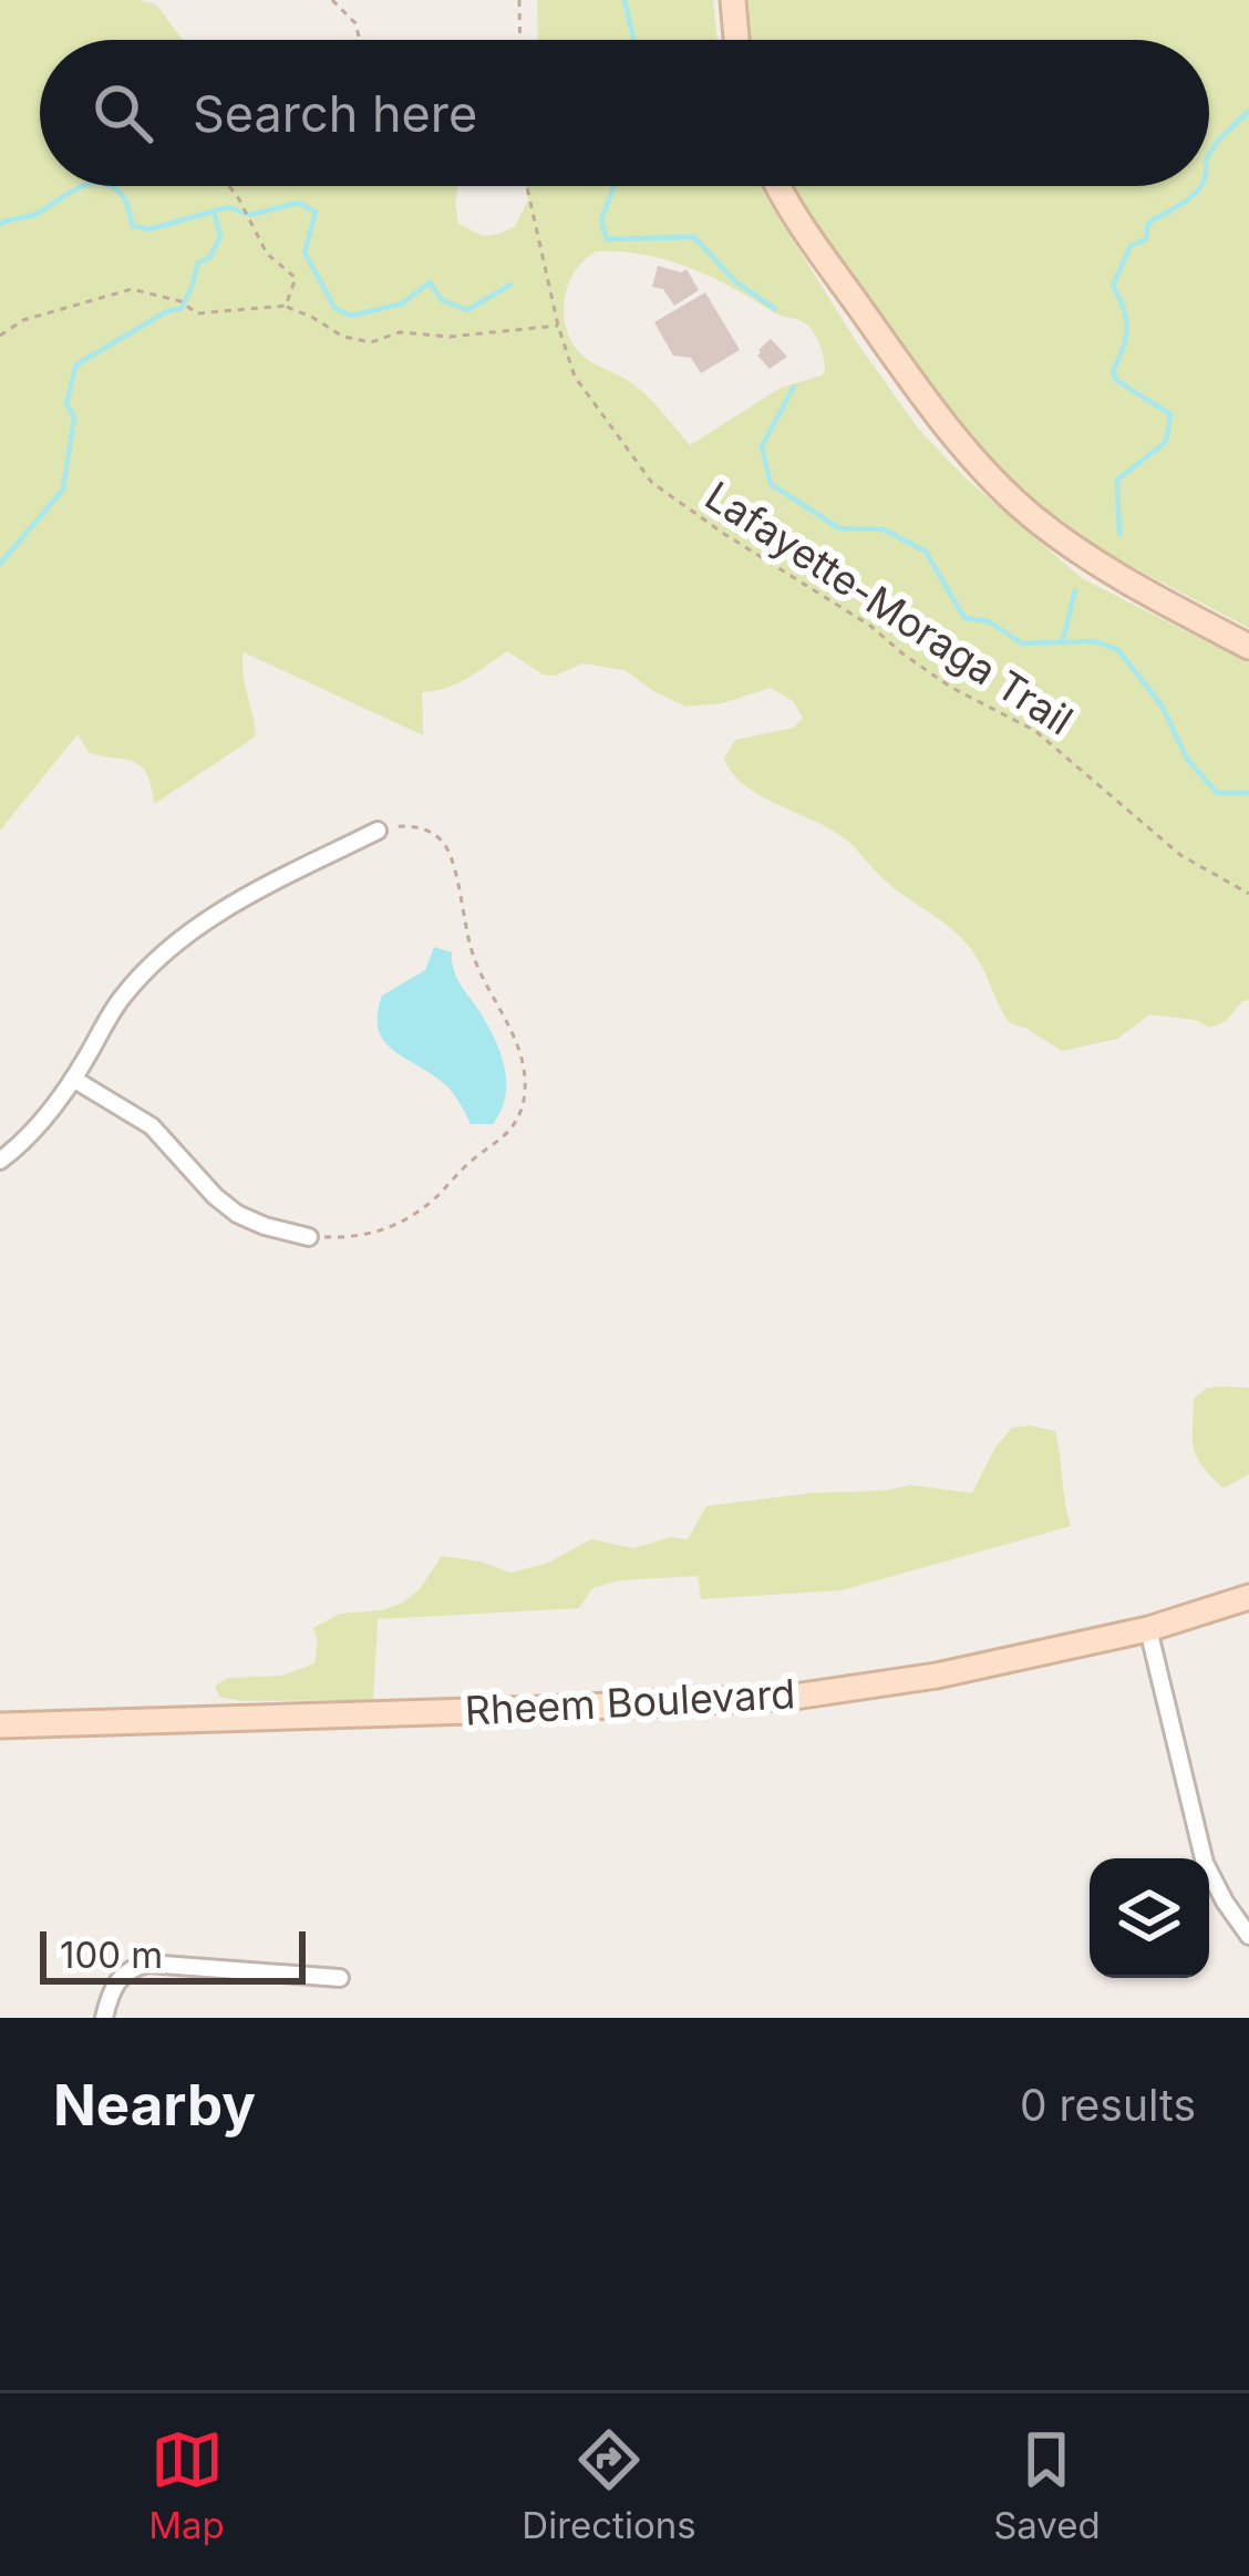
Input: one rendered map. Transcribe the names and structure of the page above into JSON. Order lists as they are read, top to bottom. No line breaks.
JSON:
{"streets":{"street":["Rheem Boulevard"],"path":["Lafayette-Moraga Trail"]},"scale_bar":"100 m","page":{"search":"Search here","scale":"100 m","heading":["Nearby","0 results"],"nav":["Map","Directions","Saved"]}}
